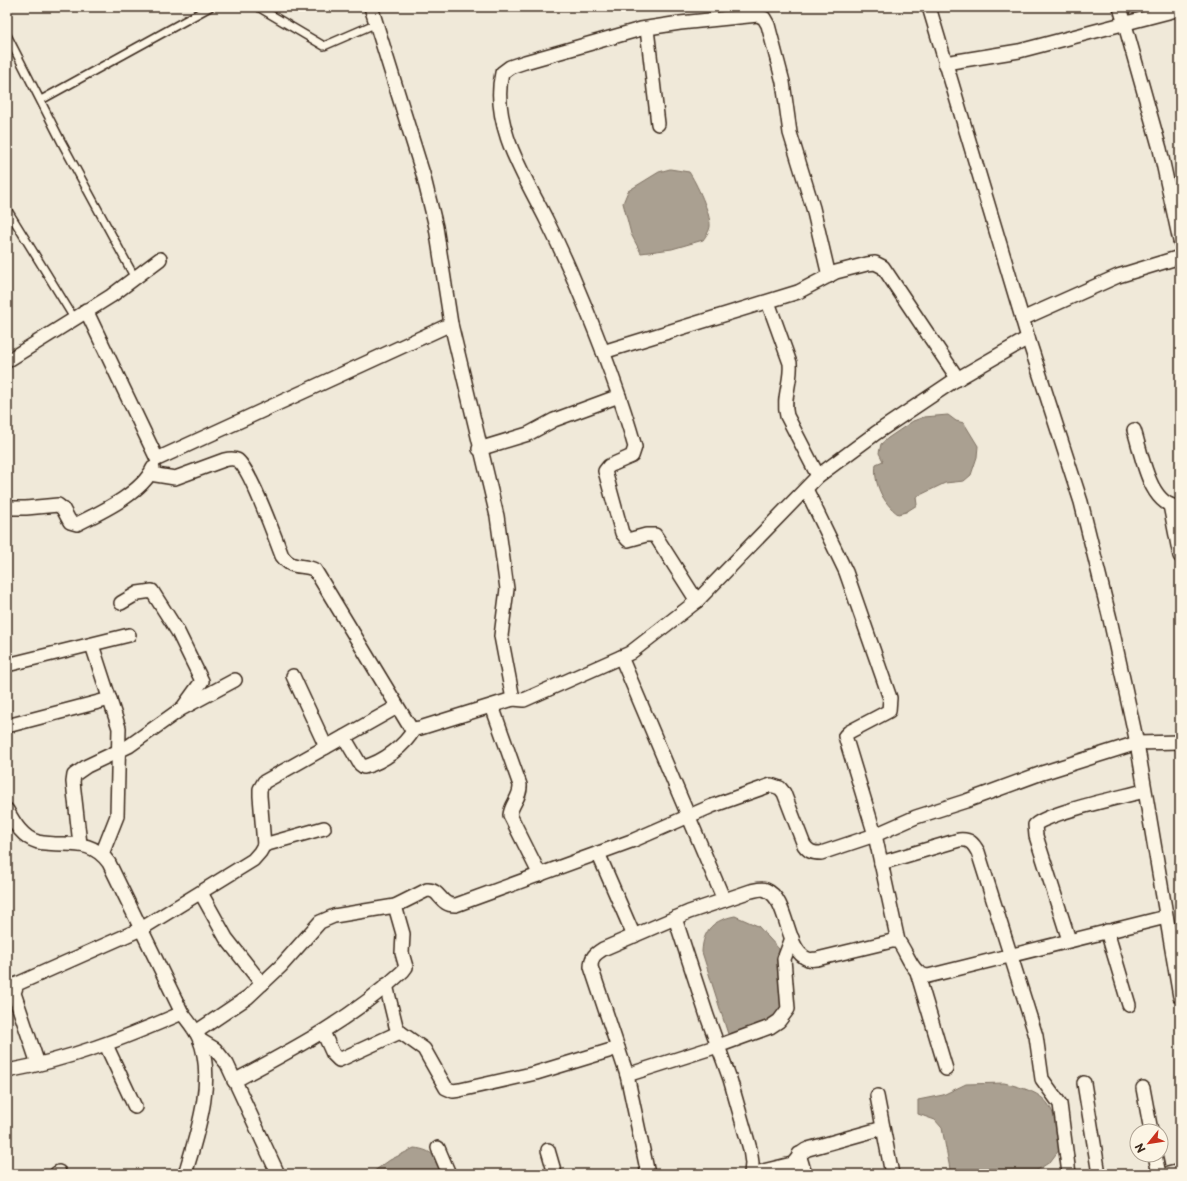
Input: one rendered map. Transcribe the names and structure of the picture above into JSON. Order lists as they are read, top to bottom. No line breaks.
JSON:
{"north":"bottom left"}
